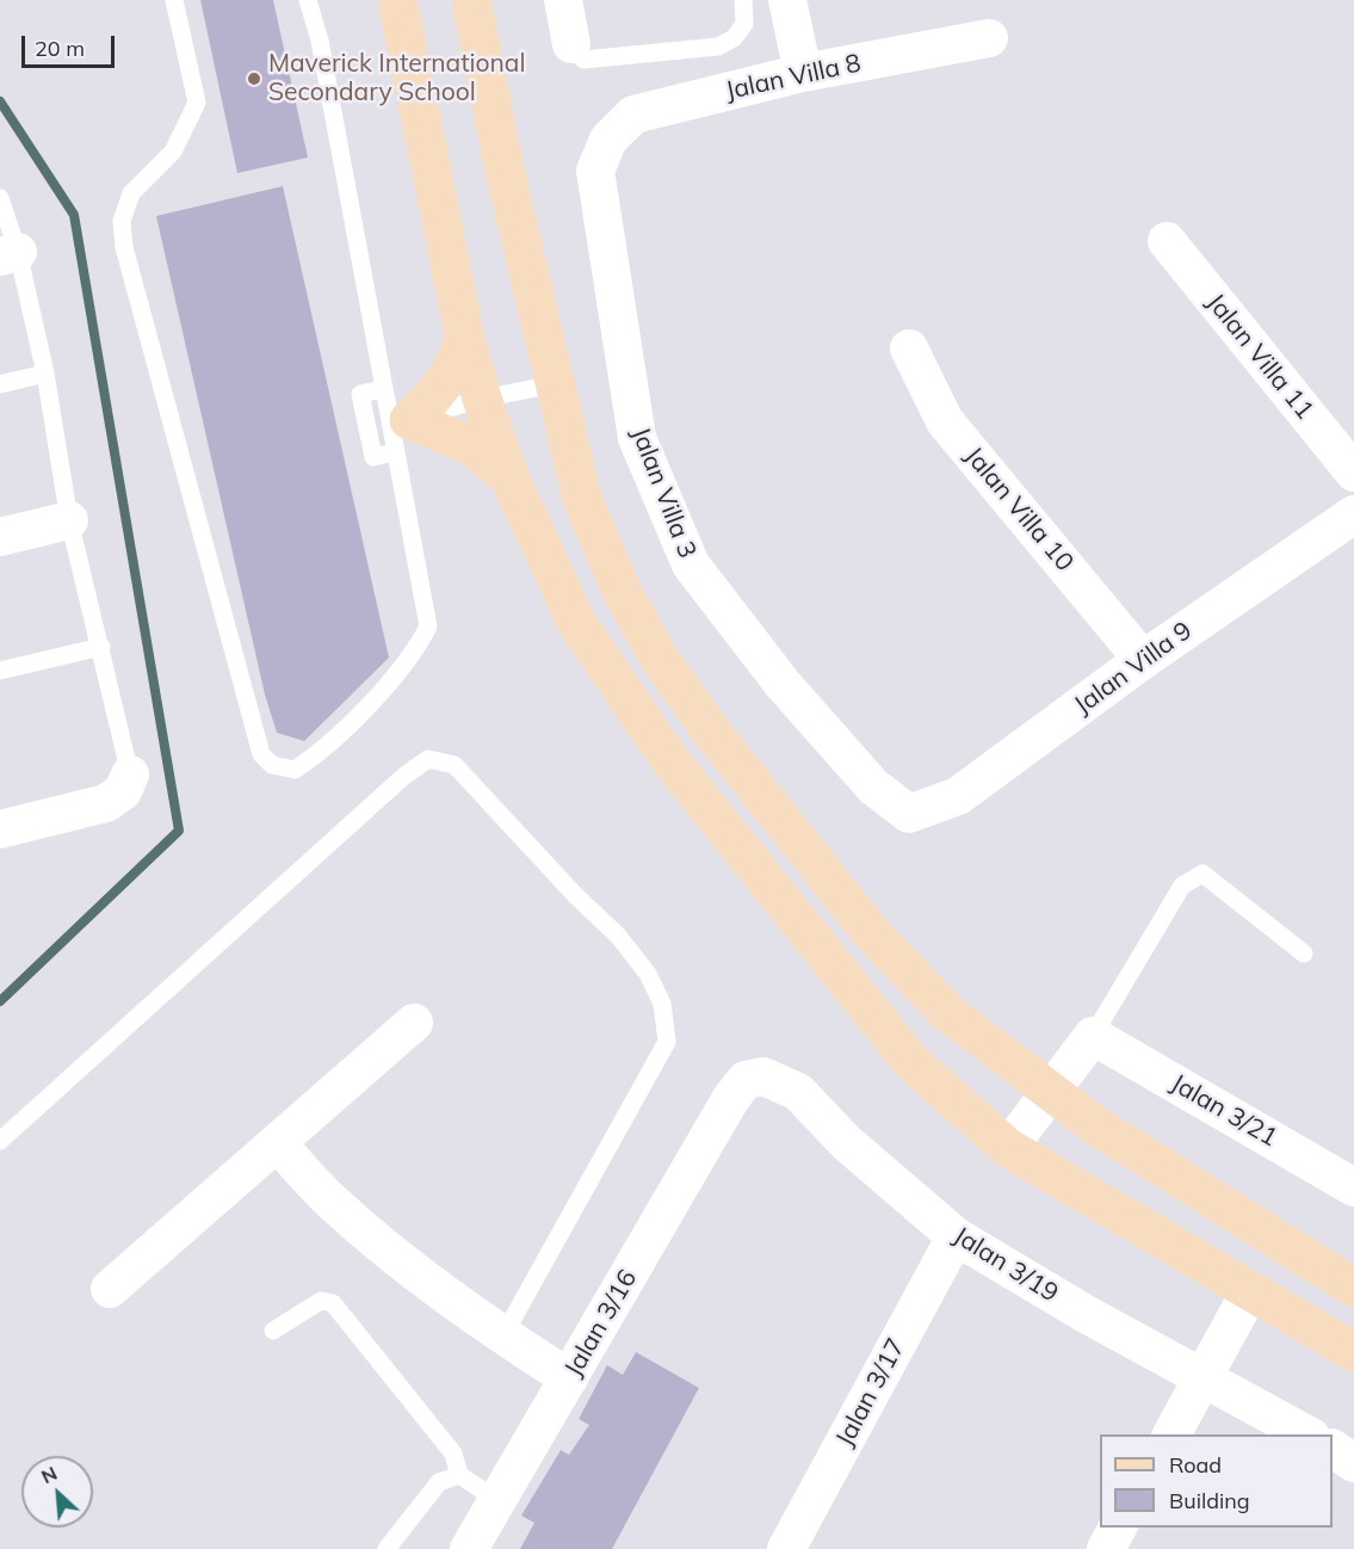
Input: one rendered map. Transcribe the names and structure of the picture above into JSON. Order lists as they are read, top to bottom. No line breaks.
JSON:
{"streets":{"street":["Jalan Villa 8","Jalan Villa 11","Jalan Villa 3","Jalan Villa 10","Jalan Villa 9","Jalan 3/21","Jalan 3/19","Jalan 3/16","Jalan 3/17"]},"crossings":[["Jalan Villa 8","Jalan Villa 3"],["Jalan Villa 3","Jalan Villa 9"],["Jalan Villa 10","Jalan Villa 9"],["Jalan 3/19","Jalan 3/16"],["Jalan 3/19","Jalan 3/17"]],"places":["Maverick International Secondary School"],"legend":["Road","Building"],"scale_bar":"20 m","north":"top left"}
